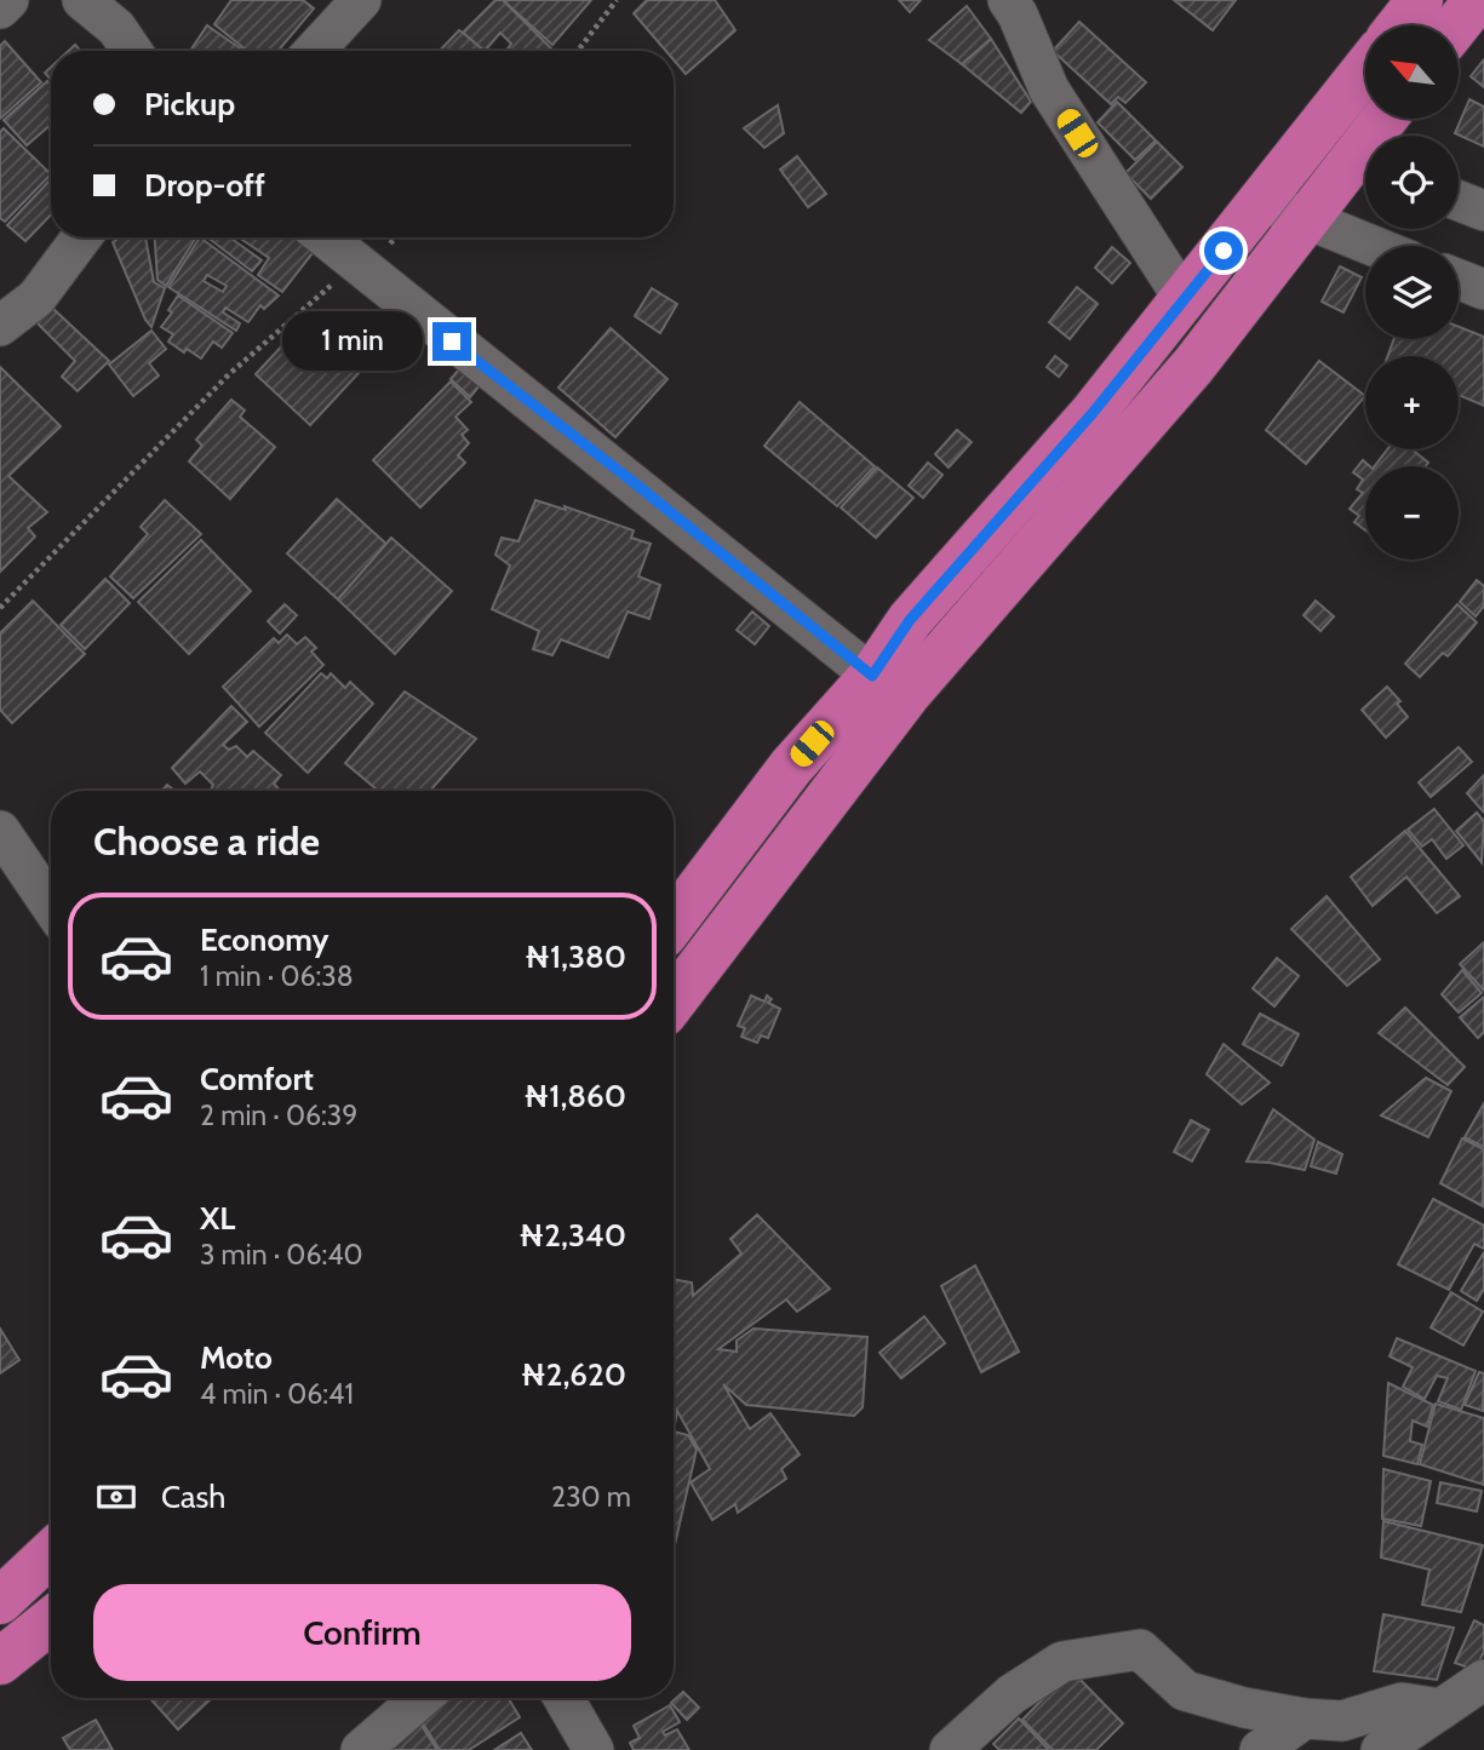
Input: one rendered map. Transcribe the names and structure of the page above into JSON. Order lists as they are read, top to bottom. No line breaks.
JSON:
{"north":"top left","page":{"map_buttons":["+","−"],"banner":["Pickup","Drop-off"],"bubble":"1 min","heading":"Choose a ride","list":[{"name":"Economy","note":"1 min · 06:38","value":"₦1,380"},{"name":"Comfort","note":"2 min · 06:39","value":"₦1,860"},{"name":"XL","note":"3 min · 06:40","value":"₦2,340"},{"name":"Moto","note":"4 min · 06:41","value":"₦2,620"}],"pay":["Cash","230 m"],"buttons":"Confirm"}}
